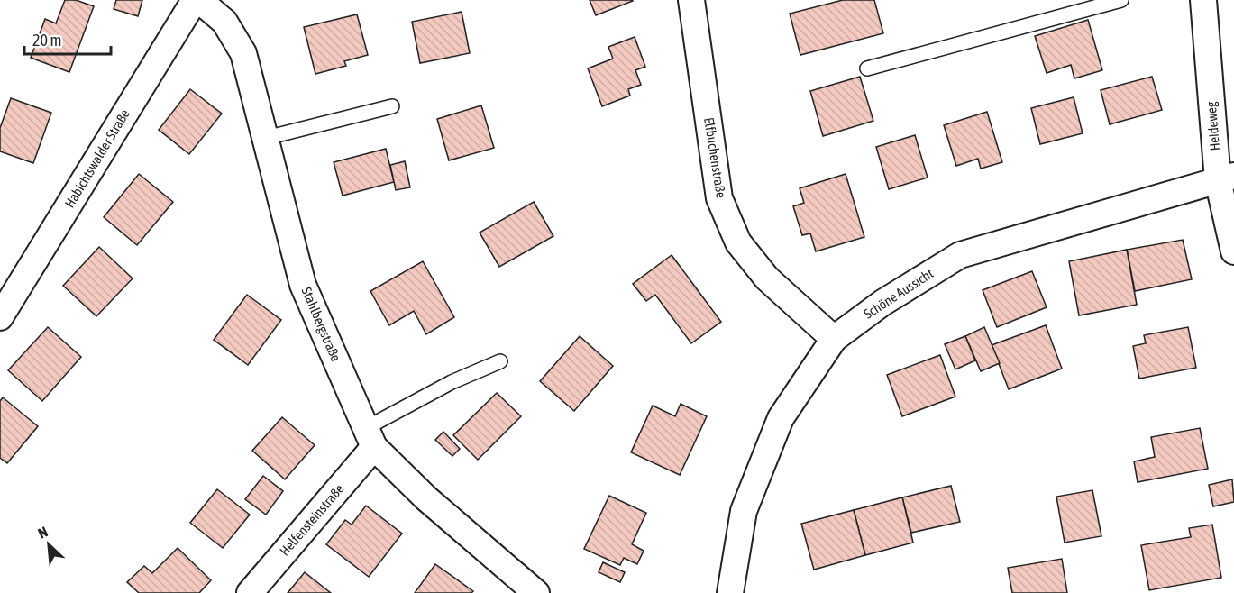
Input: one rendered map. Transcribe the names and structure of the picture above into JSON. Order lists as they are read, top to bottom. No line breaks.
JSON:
{"streets":{"street":["Heideweg","Elfbuchenstraße","Habichtswalder Straße","Schöne Aussicht","Stahlbergstraße","Helfensteinstraße"]},"crossings":[["Heideweg","Schöne Aussicht"],["Elfbuchenstraße","Schöne Aussicht"],["Stahlbergstraße","Helfensteinstraße"]],"scale_bar":"20 m","north":"top left"}
